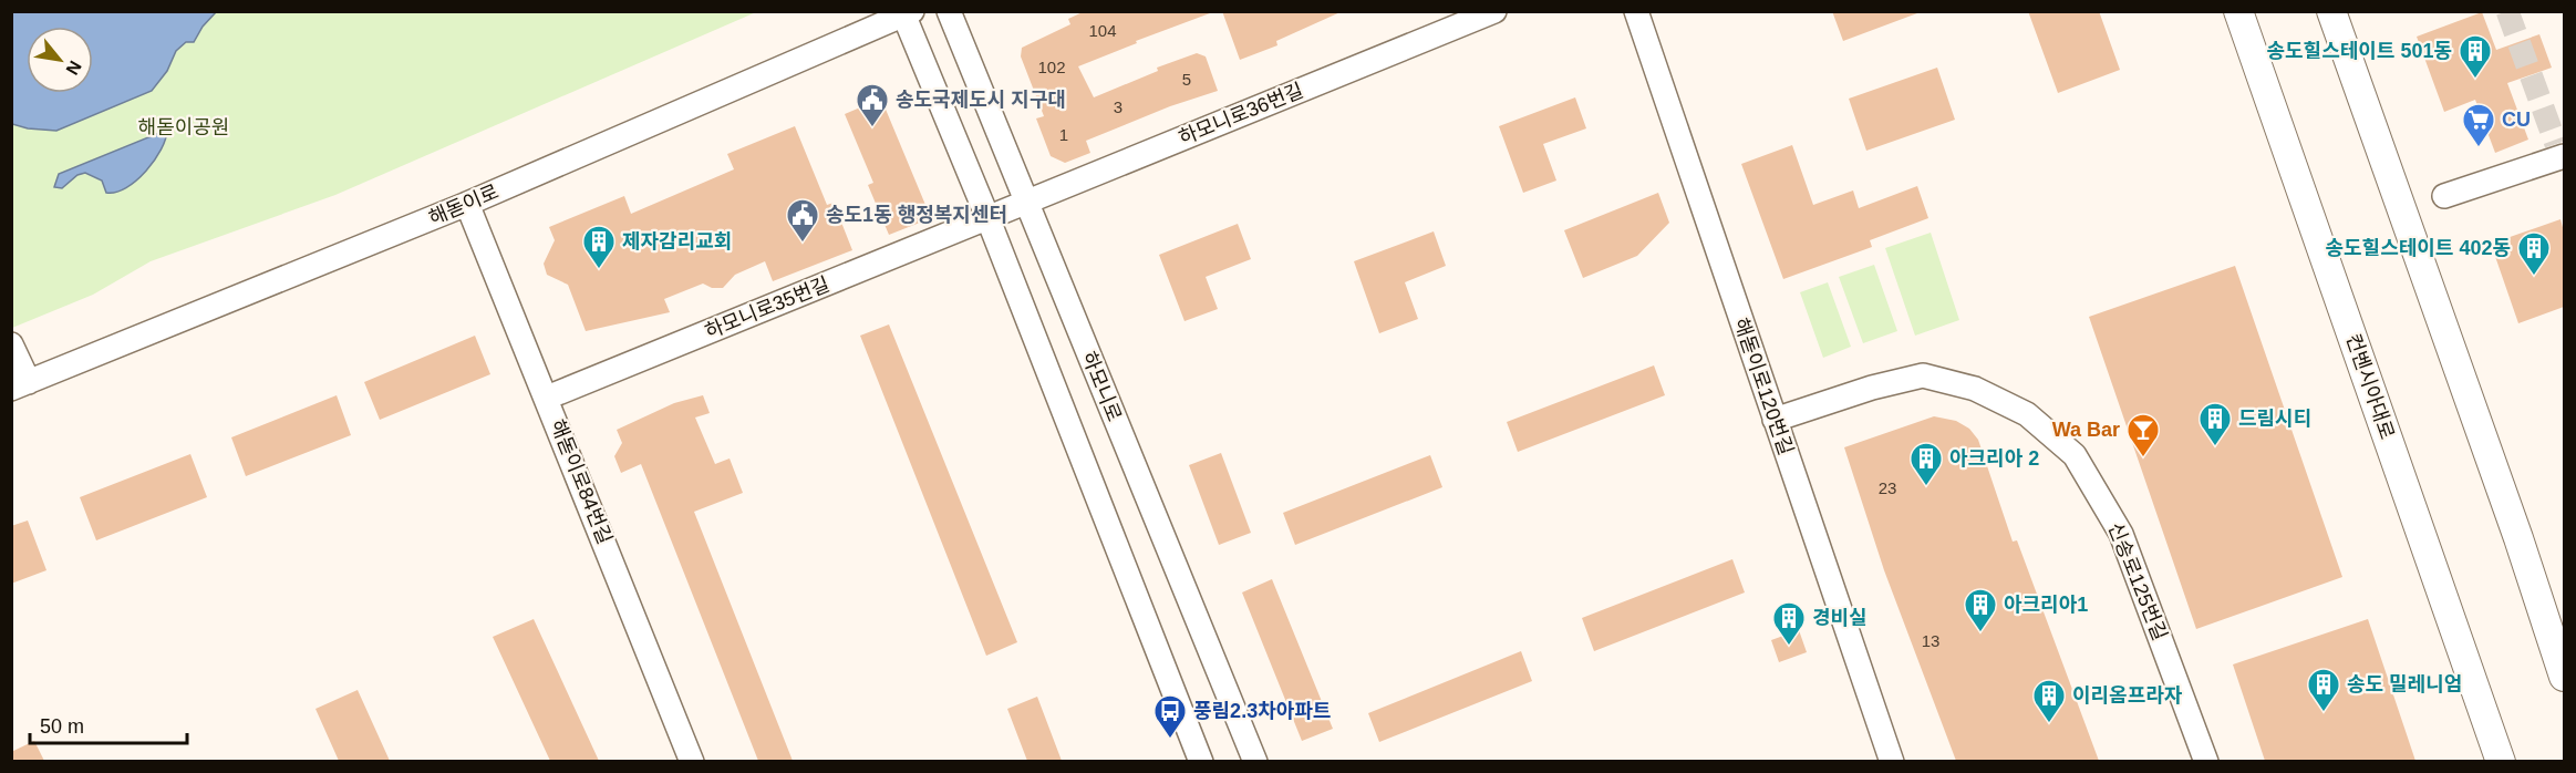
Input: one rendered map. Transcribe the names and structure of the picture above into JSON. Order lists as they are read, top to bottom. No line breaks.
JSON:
{"streets":{"main road":["컨벤시아대로"],"street":["하모니로36번길","해돋이로","하모니로35번길","하모니로","해돋이로120번길","해돋이로84번길","신송로125번길"]},"crossings":[["하모니로36번길","하모니로35번길"],["하모니로36번길","하모니로"],["해돋이로","해돋이로84번길"],["하모니로35번길","해돋이로84번길"],["해돋이로120번길","신송로125번길"]],"parks":["해돋이공원"],"places":{"building":["송도힐스테이트 501동","제자감리교회","송도힐스테이트 402동","드림시티","아크리아 2","아크리아1","경비실","송도 밀레니엄","이리옴프라자"],"public building":["송도국제도시 지구대","송도1동 행정복지센터"],"supermarket":["CU"],"bar":["Wa Bar"],"bus stop":["풍림2.3차아파트"]},"house_numbers":["104","102","5","3","1","23","13"],"scale_bar":"50 m","north":"bottom right"}
